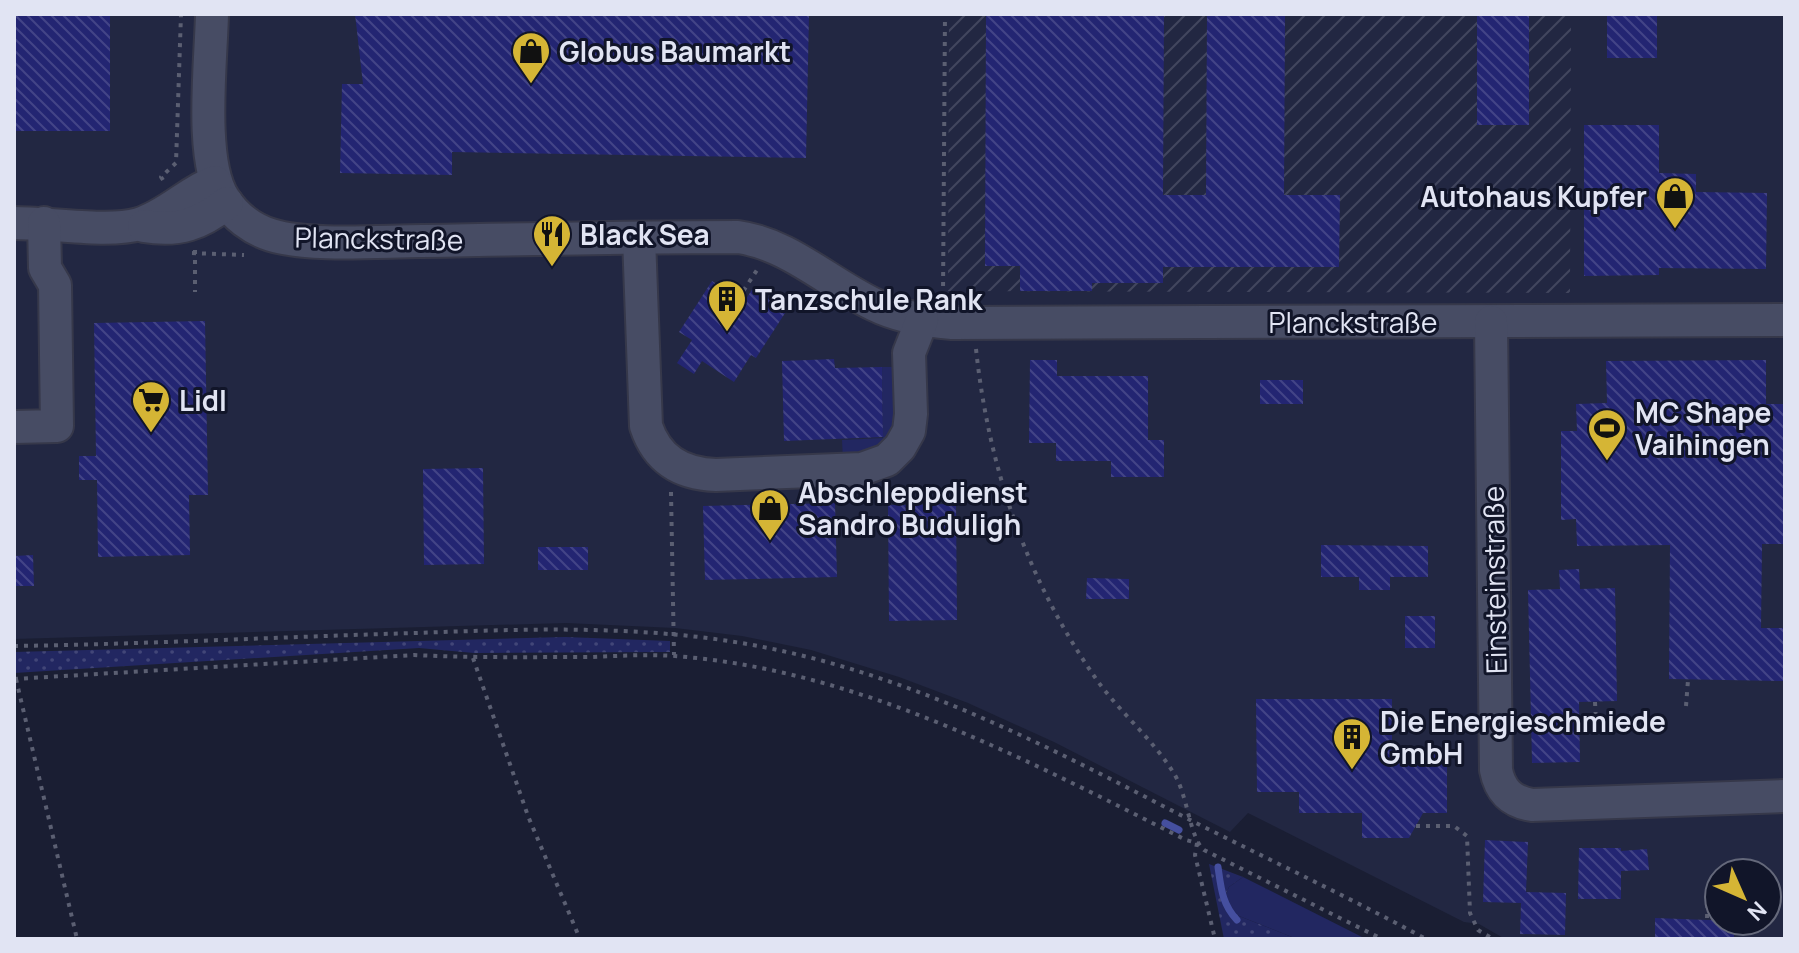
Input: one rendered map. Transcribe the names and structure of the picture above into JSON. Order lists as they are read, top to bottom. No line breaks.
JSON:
{"streets":{"street":["Planckstraße","Einsteinstraße"]},"crossings":[["Planckstraße","Einsteinstraße"]],"places":{"shop":["Globus Baumarkt","Autohaus Kupfer","Abschleppdienst Sandro Buduligh"],"restaurant":["Black Sea"],"building":["Tanzschule Rank","Die Energieschmiede GmbH"],"supermarket":["Lidl"],"sports":["MC Shape Vaihingen"]},"north":"bottom right"}
